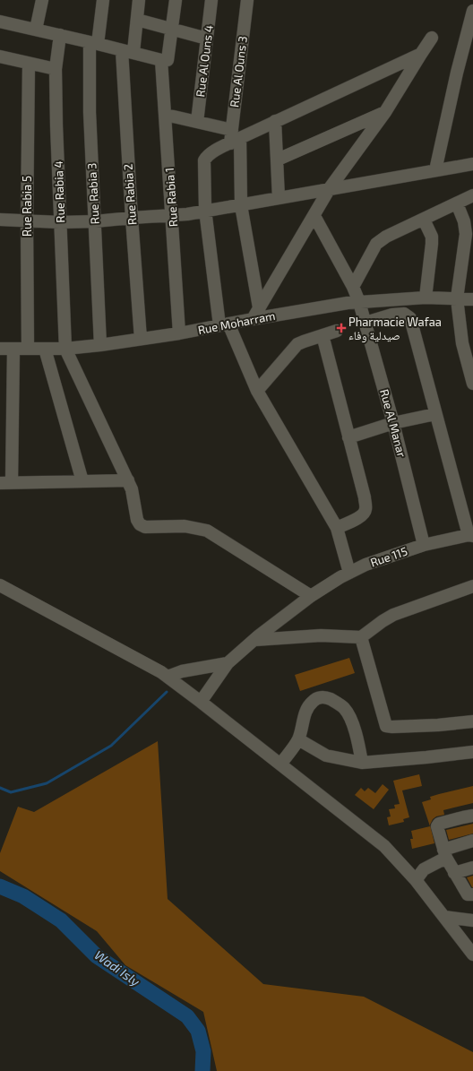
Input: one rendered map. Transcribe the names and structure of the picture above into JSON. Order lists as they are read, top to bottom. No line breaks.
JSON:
{"streets":{"street":["Rue Al Ouns 4","Rue Al Ouns 3","Rue Rabia 4","Rue Rabia 3","Rue Rabia 2","Rue Rabia 1","Rue Rabia 5","Rue Moharram","Rue Al Manar","Rue 115"]},"crossings":[["Rue Rabia 4","Rue Moharram"],["Rue Rabia 3","Rue Moharram"],["Rue Rabia 2","Rue Moharram"],["Rue Rabia 1","Rue Moharram"],["Rue Rabia 5","Rue Moharram"],["Rue Moharram","Rue Al Manar"],["Rue Al Manar","Rue 115"]],"water":["Wadi Isly"],"places":{"health":["Pharmacie Wafaa صيدلية وفاء"]}}
